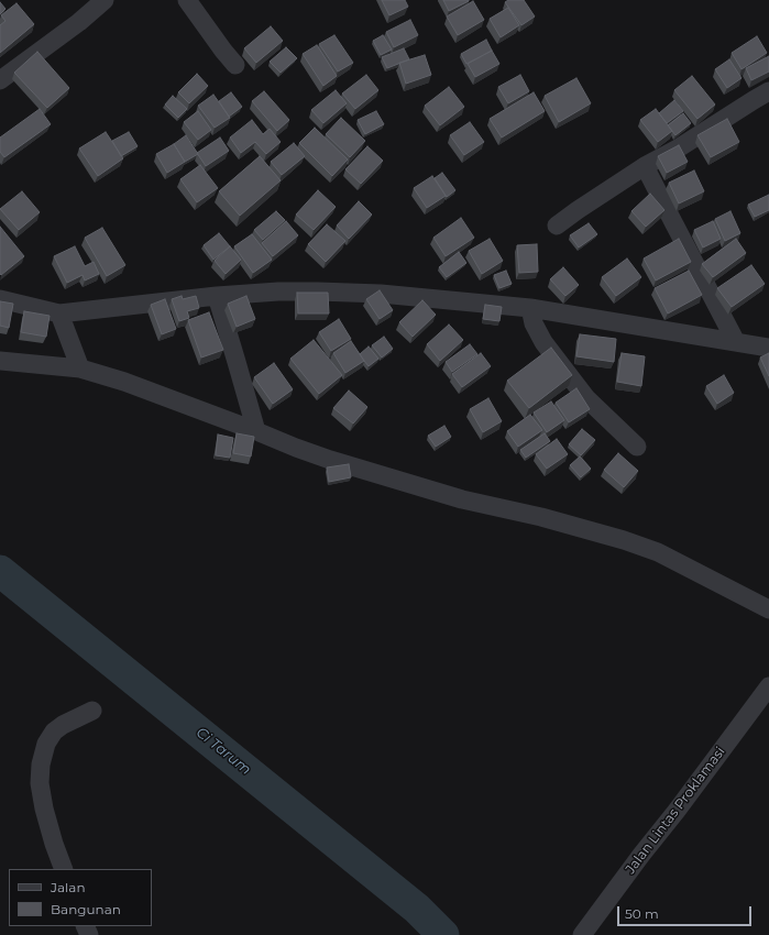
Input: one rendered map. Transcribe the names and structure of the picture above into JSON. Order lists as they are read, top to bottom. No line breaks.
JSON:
{"streets":{"street":["Jalan Lintas Proklamasi"]},"water":["Ci Tarum"],"legend":["Jalan","Bangunan"],"scale_bar":"50 m"}
